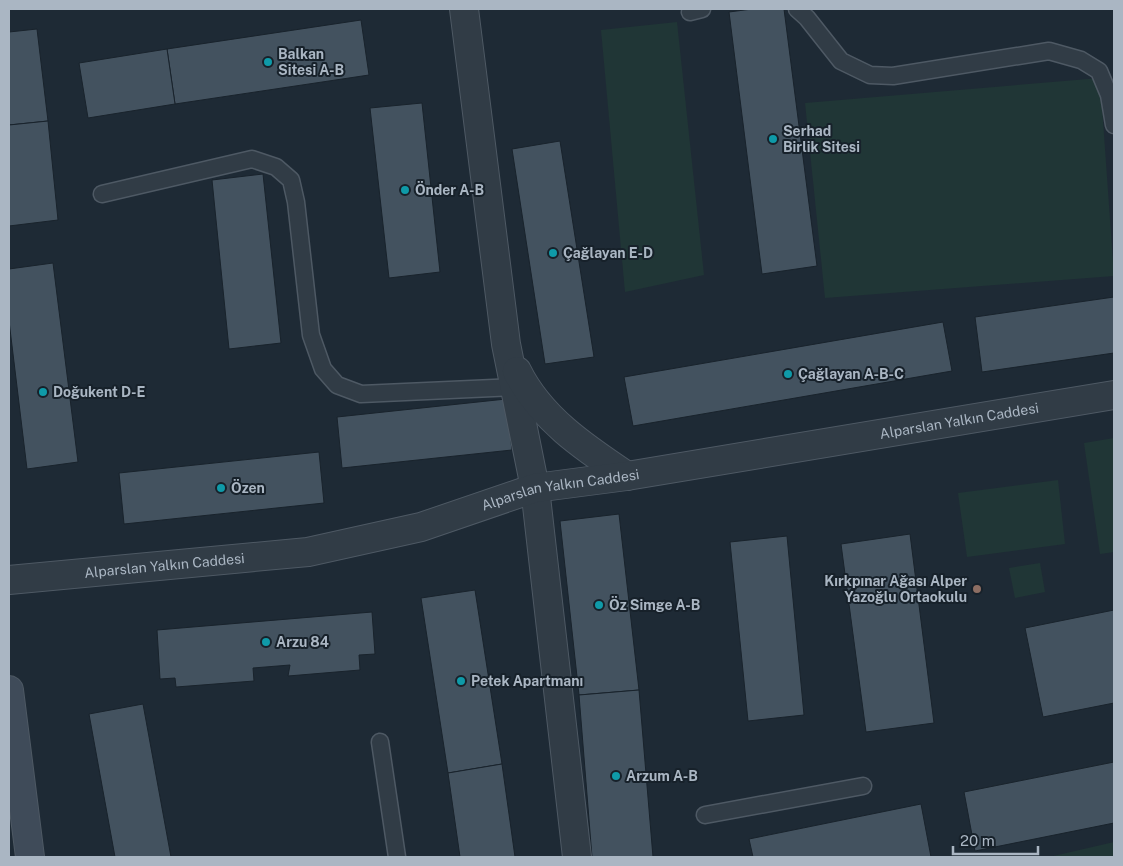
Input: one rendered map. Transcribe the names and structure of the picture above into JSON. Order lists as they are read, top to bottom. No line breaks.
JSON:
{"streets":{"street":["Alparslan Yalkın Caddesi"]},"places":["Balkan Sitesi A-B","Serhad Birlik Sitesi","Önder A-B","Çağlayan E-D","Çağlayan A-B-C","Doğukent D-E","Özen","Kırkpınar Ağası Alper Yazoğlu Ortaokulu","Öz Simge A-B","Arzu 84","Petek Apartmanı","Arzum A-B"],"scale_bar":"20 m"}
